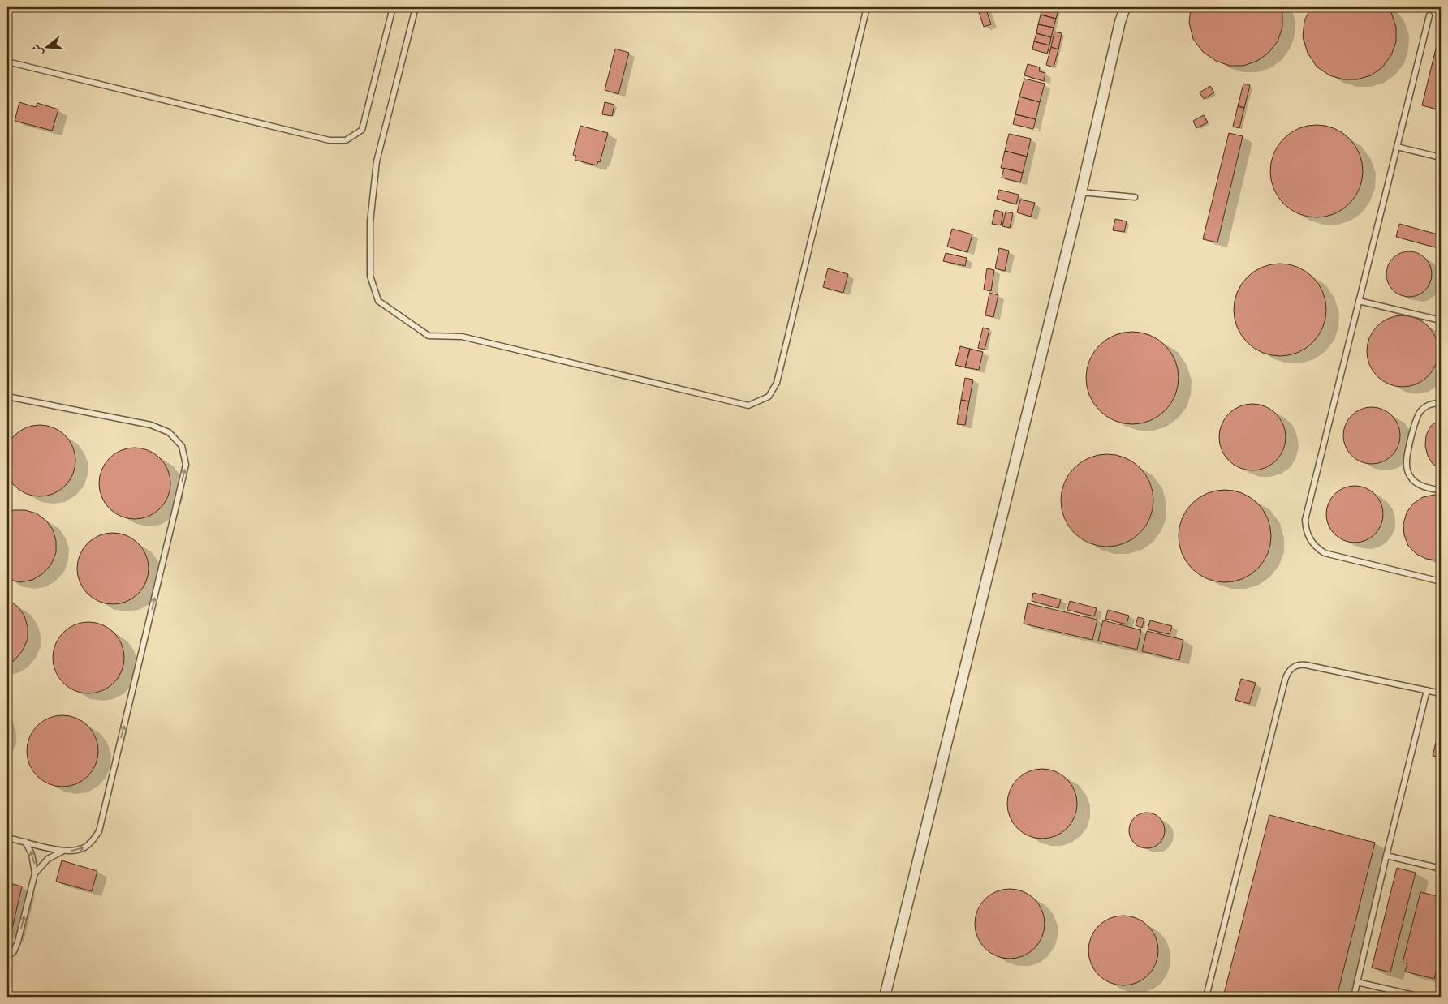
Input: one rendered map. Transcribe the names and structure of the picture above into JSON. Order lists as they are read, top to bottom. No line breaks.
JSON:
{"north":"left"}
